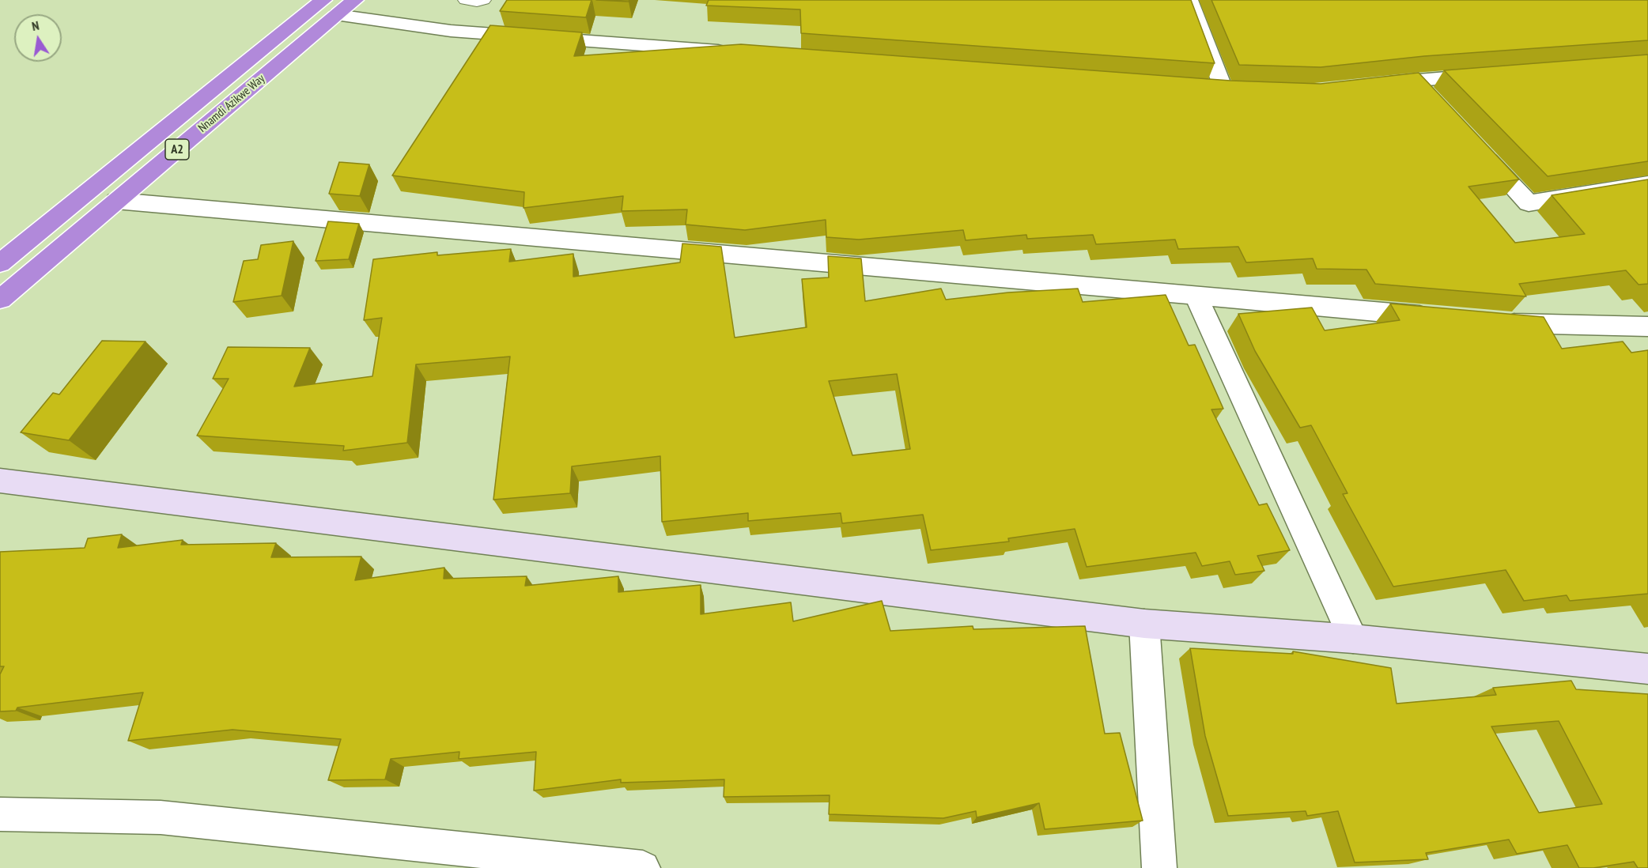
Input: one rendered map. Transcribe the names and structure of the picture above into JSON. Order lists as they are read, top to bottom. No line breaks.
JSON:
{"streets":{"highway":["Nnamdi Azikwe Way","A2"]},"north":"top"}
